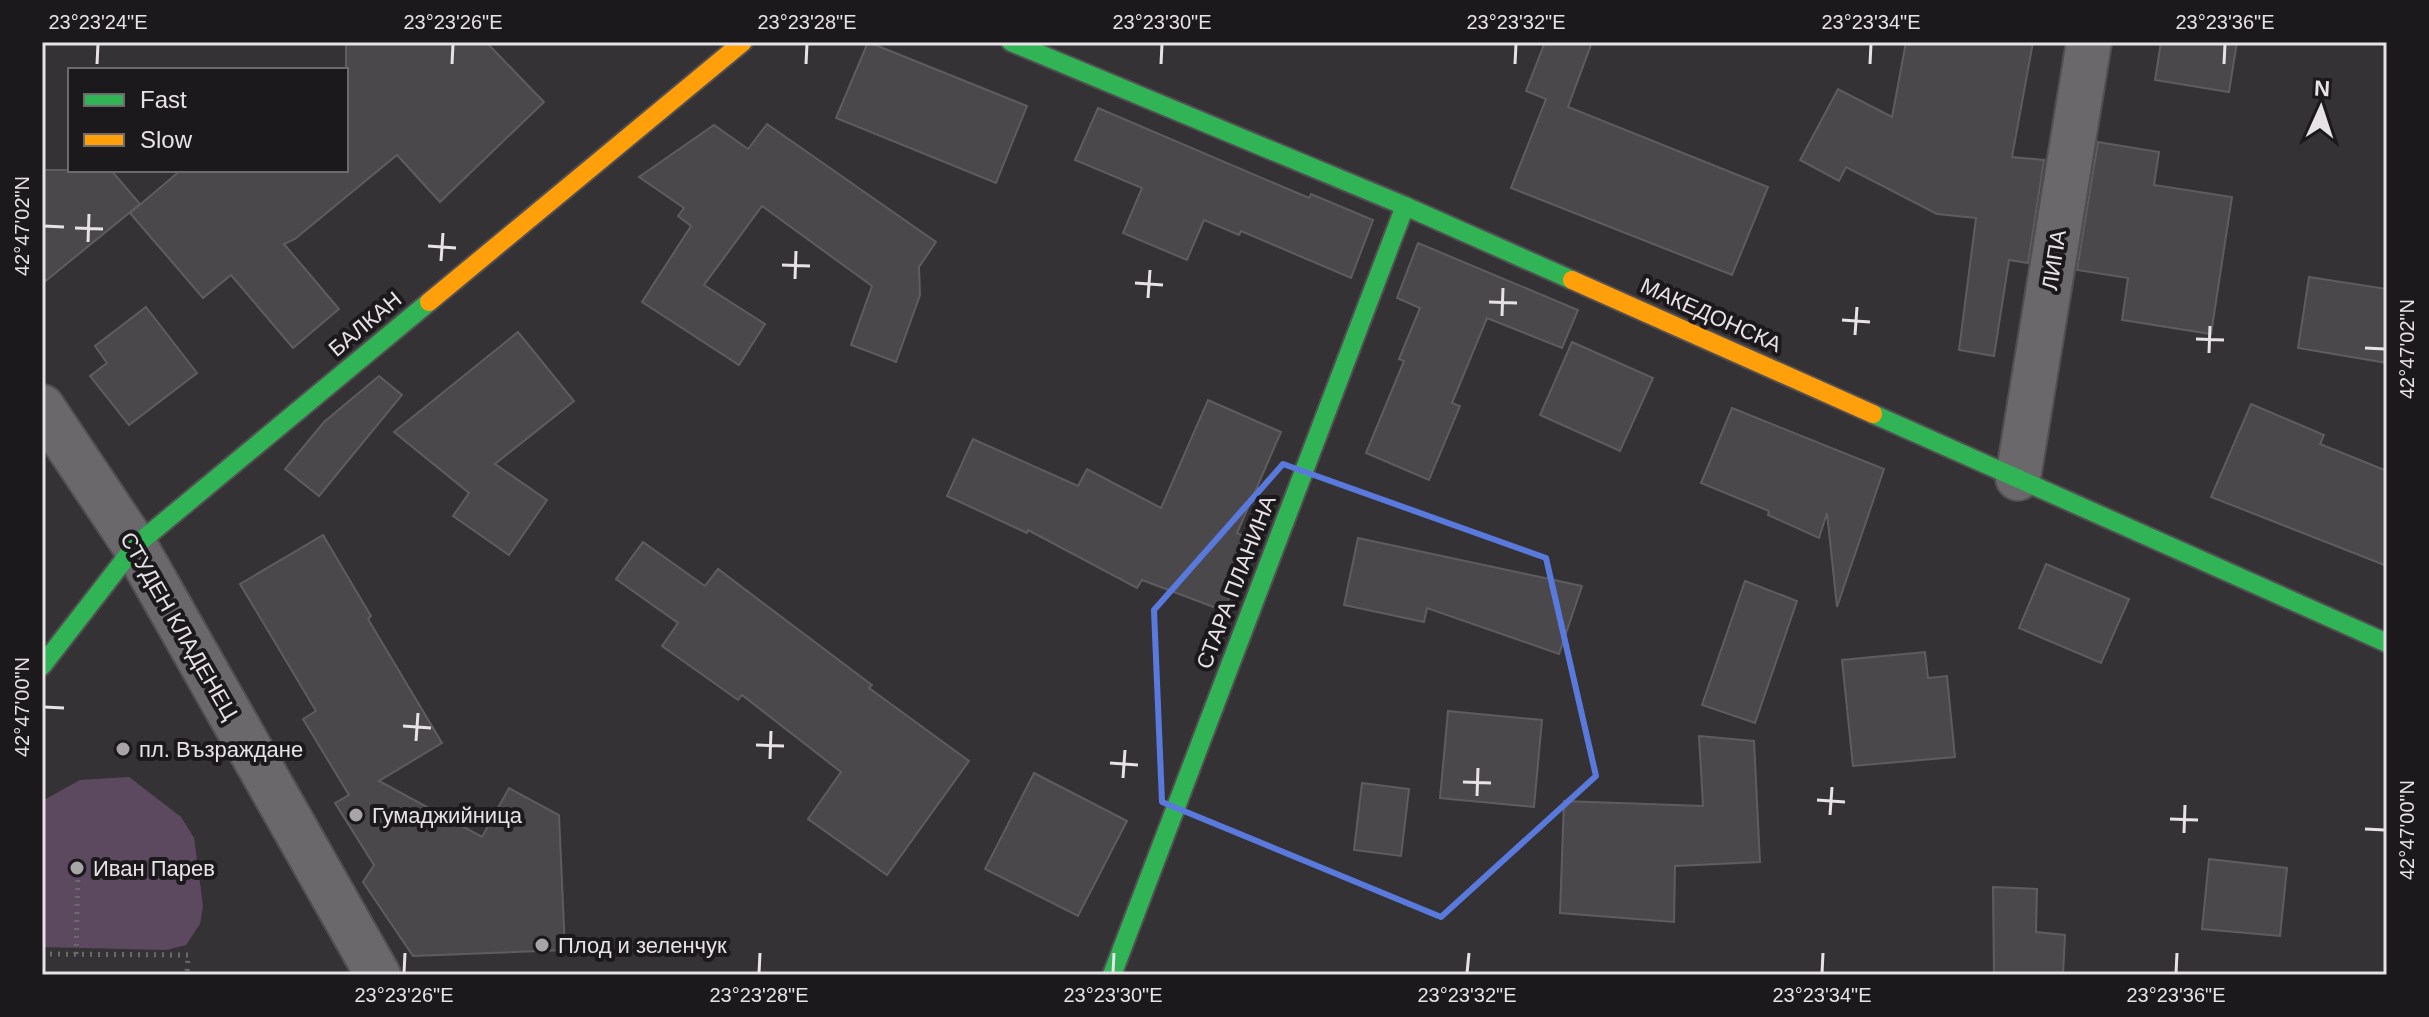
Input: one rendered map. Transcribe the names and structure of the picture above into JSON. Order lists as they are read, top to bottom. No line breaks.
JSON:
{"streets":{"street":["ЛИПА","МАКЕДОНСКА","БАЛКАН","СТАРА ПЛАНИНА","СТУДЕН КЛАДЕНЕЦ"]},"crossings":[["ЛИПА","МАКЕДОНСКА"],["МАКЕДОНСКА","СТАРА ПЛАНИНА"],["БАЛКАН","СТУДЕН КЛАДЕНЕЦ"]],"places":["пл. Възраждане","Гумаджийница","Иван Парев","Плод и зеленчук"],"legend":["Fast","Slow"],"north":"top","coordinates":["23°23'24\"E","23°23'26\"E","23°23'28\"E","23°23'30\"E","23°23'32\"E","23°23'34\"E","23°23'36\"E","42°47'02\"N","42°47'00\"N"]}
